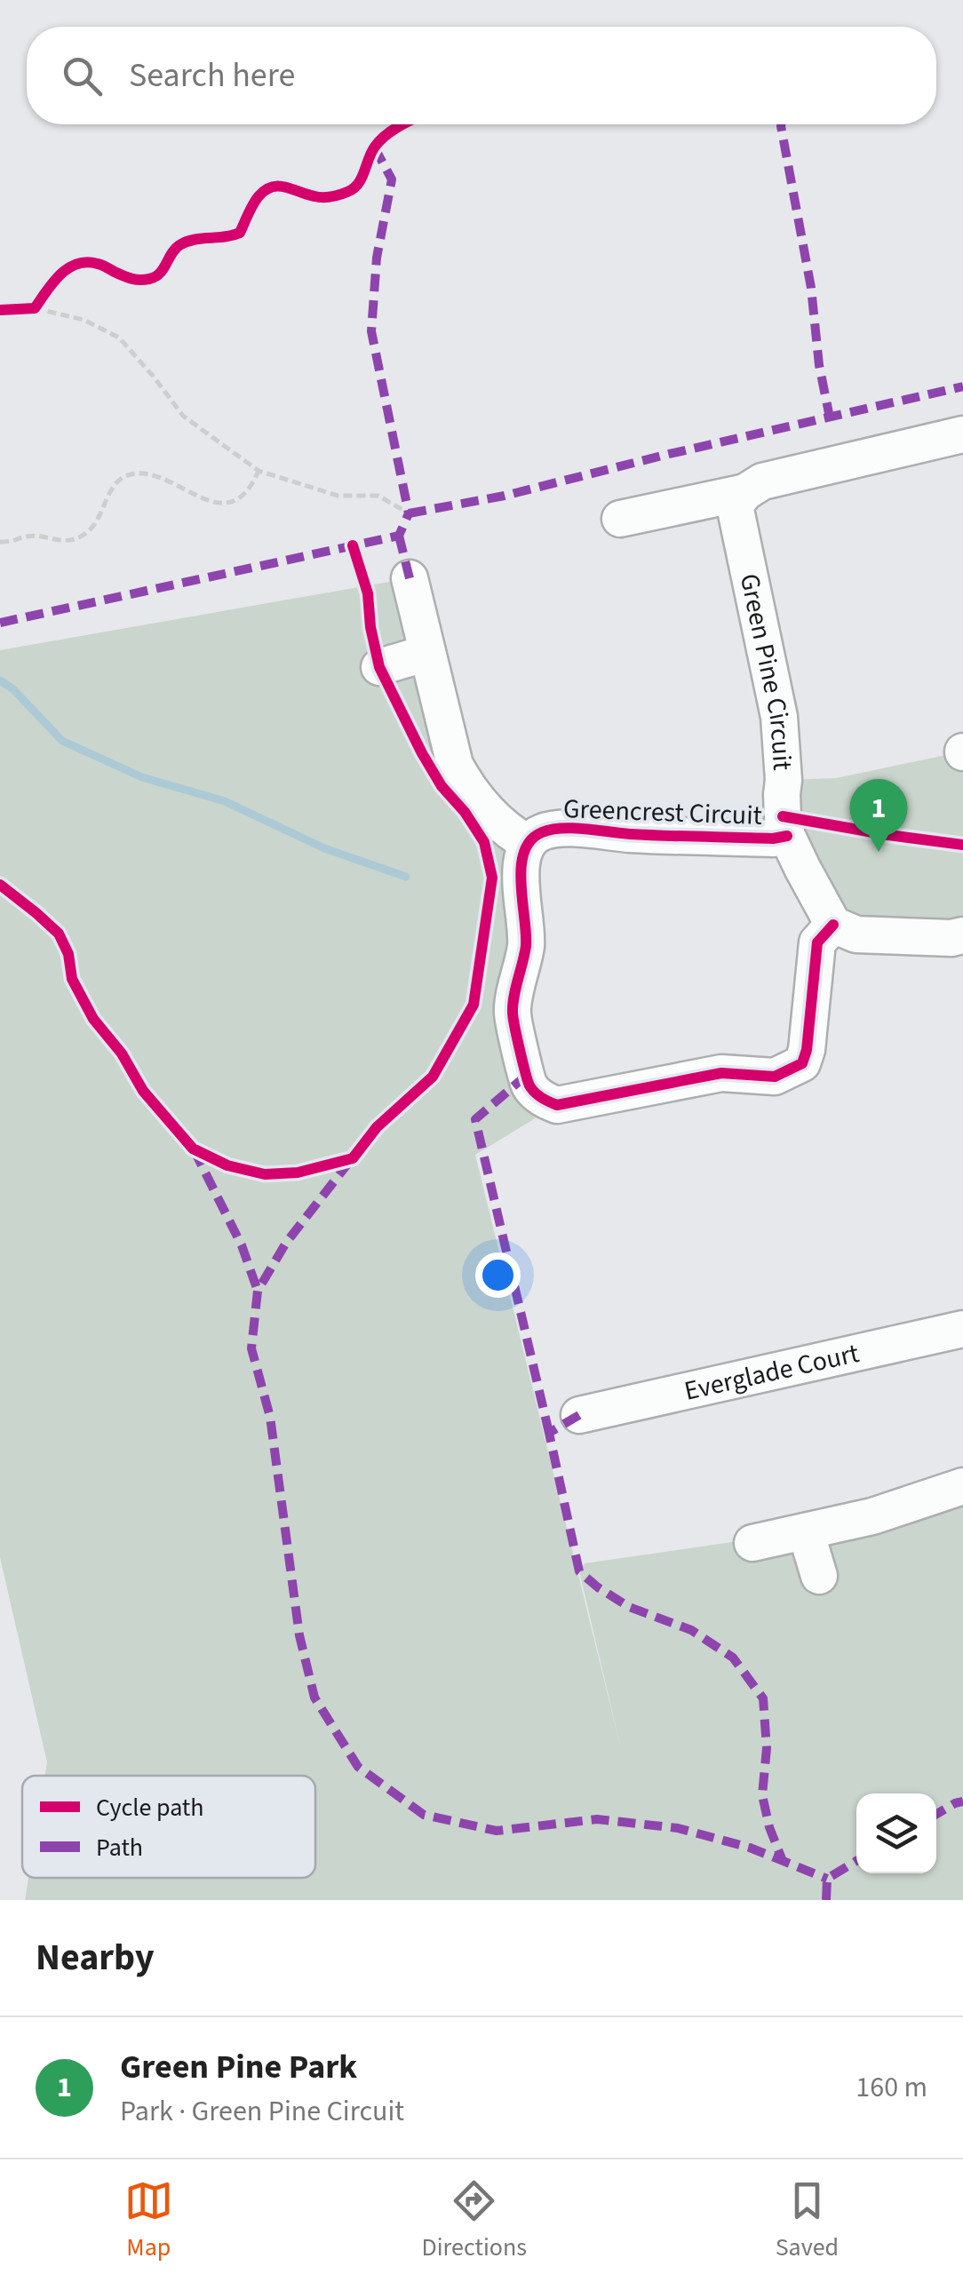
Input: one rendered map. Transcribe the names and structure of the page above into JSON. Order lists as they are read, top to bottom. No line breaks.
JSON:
{"streets":{"street":["Green Pine Circuit","Greencrest Circuit","Everglade Court"]},"crossings":[["Green Pine Circuit","Greencrest Circuit"]],"legend":["Cycle path","Path"],"page":{"search":"Search here","pins":"1","heading":"Nearby","list":[{"mark":"1","name":"Green Pine Park","note":"Park · Green Pine Circuit","value":"160 m"}],"nav":["Map","Directions","Saved"]}}
